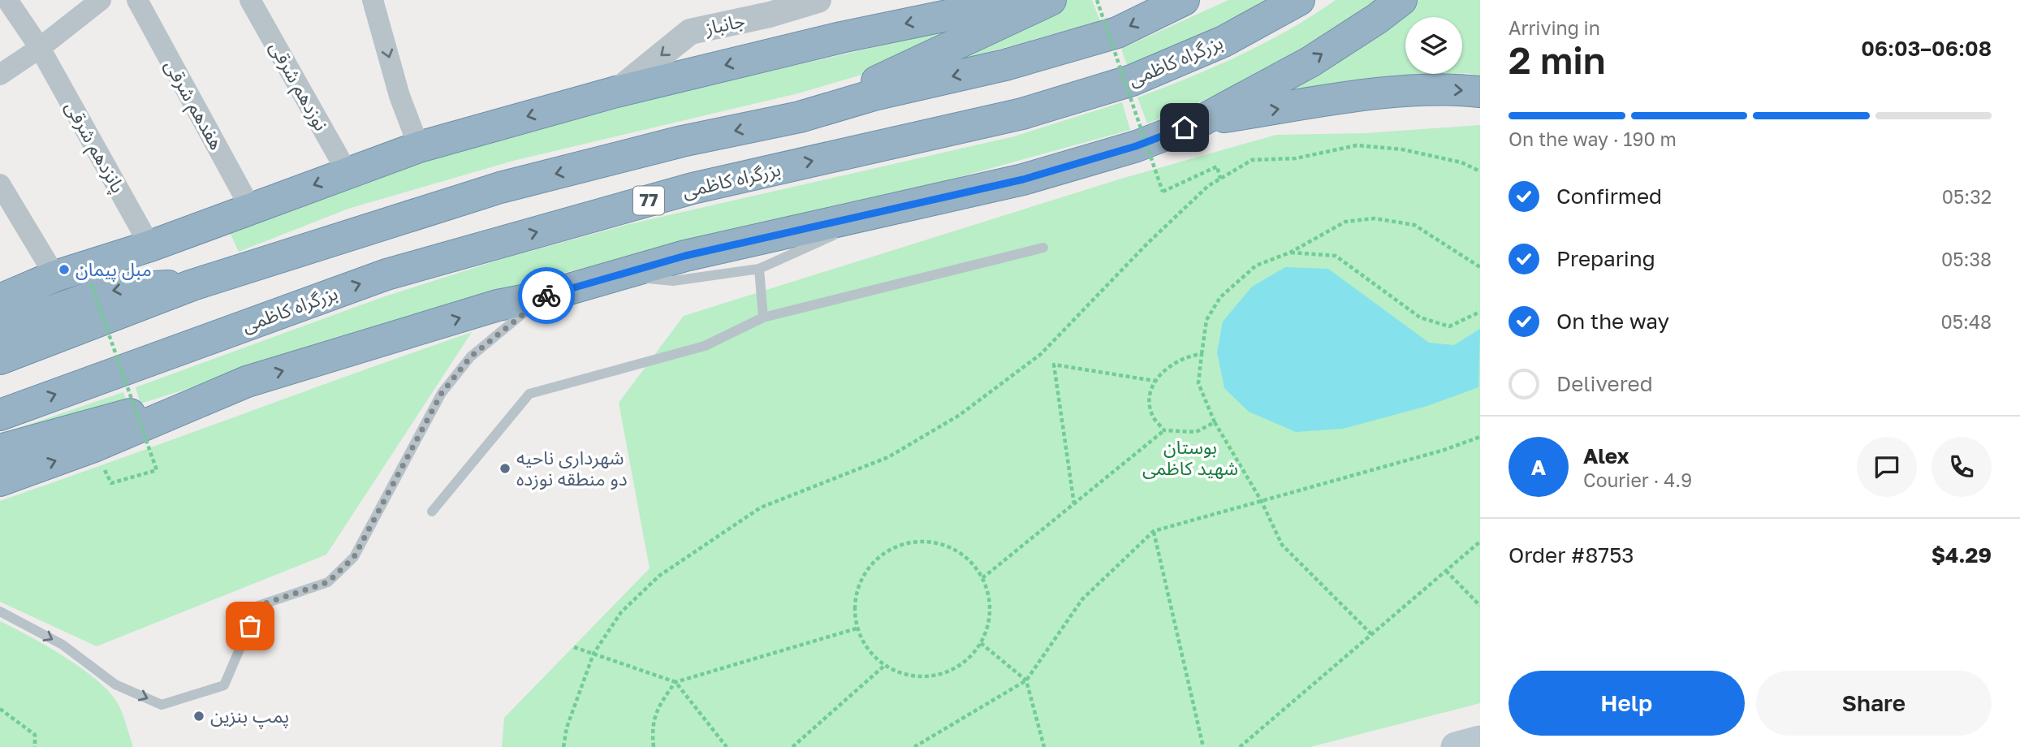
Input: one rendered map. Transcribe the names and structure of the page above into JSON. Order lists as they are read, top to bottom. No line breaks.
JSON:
{"streets":{"highway":["بزرگراه کاظمی","77"],"street":["جانباز","نوزدهم شرقی","هفدهم شرقی","پانزدهم شرقی"]},"one_way":["جانباز"],"parks":["بوستان شهید کاظمی"],"places":["مبل پیمان","شهرداری ناحیه دو منطقه نوزده","پمپ بنزین"],"page":{"heading":["2 min","Arriving in","06:03–06:08"],"panel":["Alex","Courier · 4.9","Order #8753","$4.29"],"bar":"On the way · 190 m","list":[["Confirmed","05:32"],["Preparing","05:38"],["On the way","05:48"],"Delivered"],"round":"A","buttons":["Help","Share"]}}
